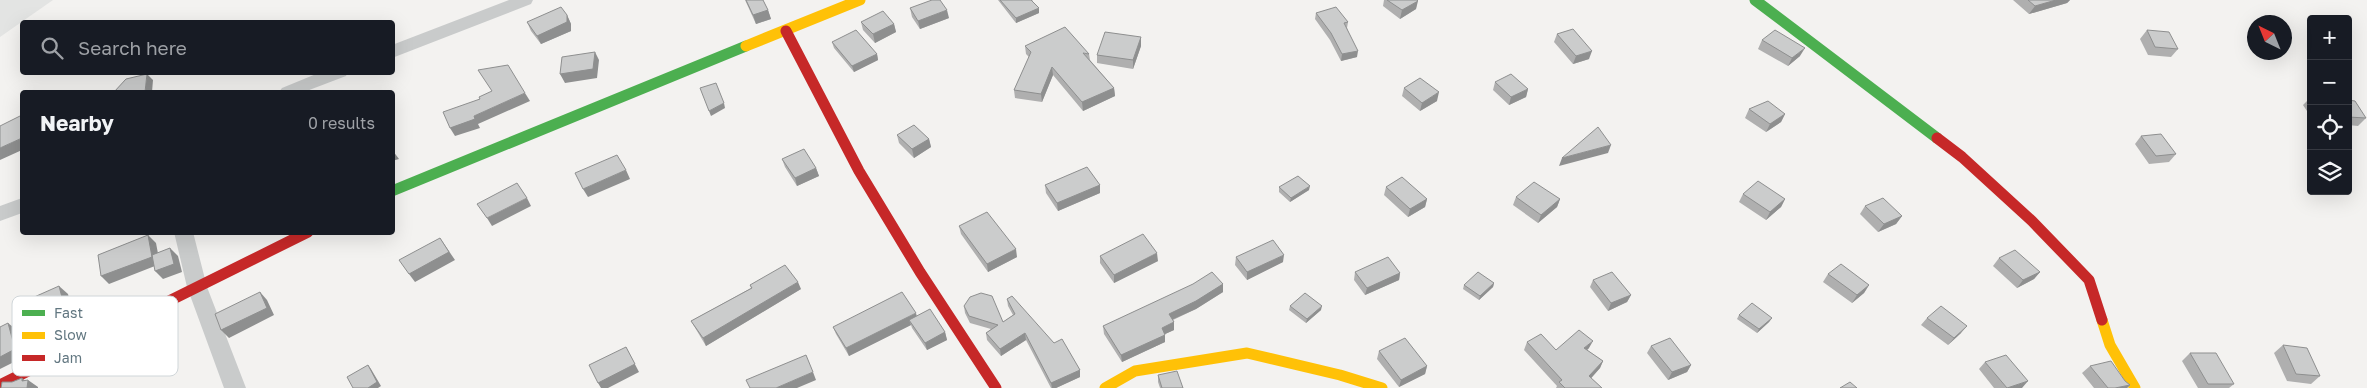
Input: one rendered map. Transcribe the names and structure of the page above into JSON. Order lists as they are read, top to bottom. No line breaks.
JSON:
{"legend":["Fast","Slow","Jam"],"north":"top left","page":{"map_buttons":["+","−"],"search":"Search here","heading":["Nearby","0 results"]}}
